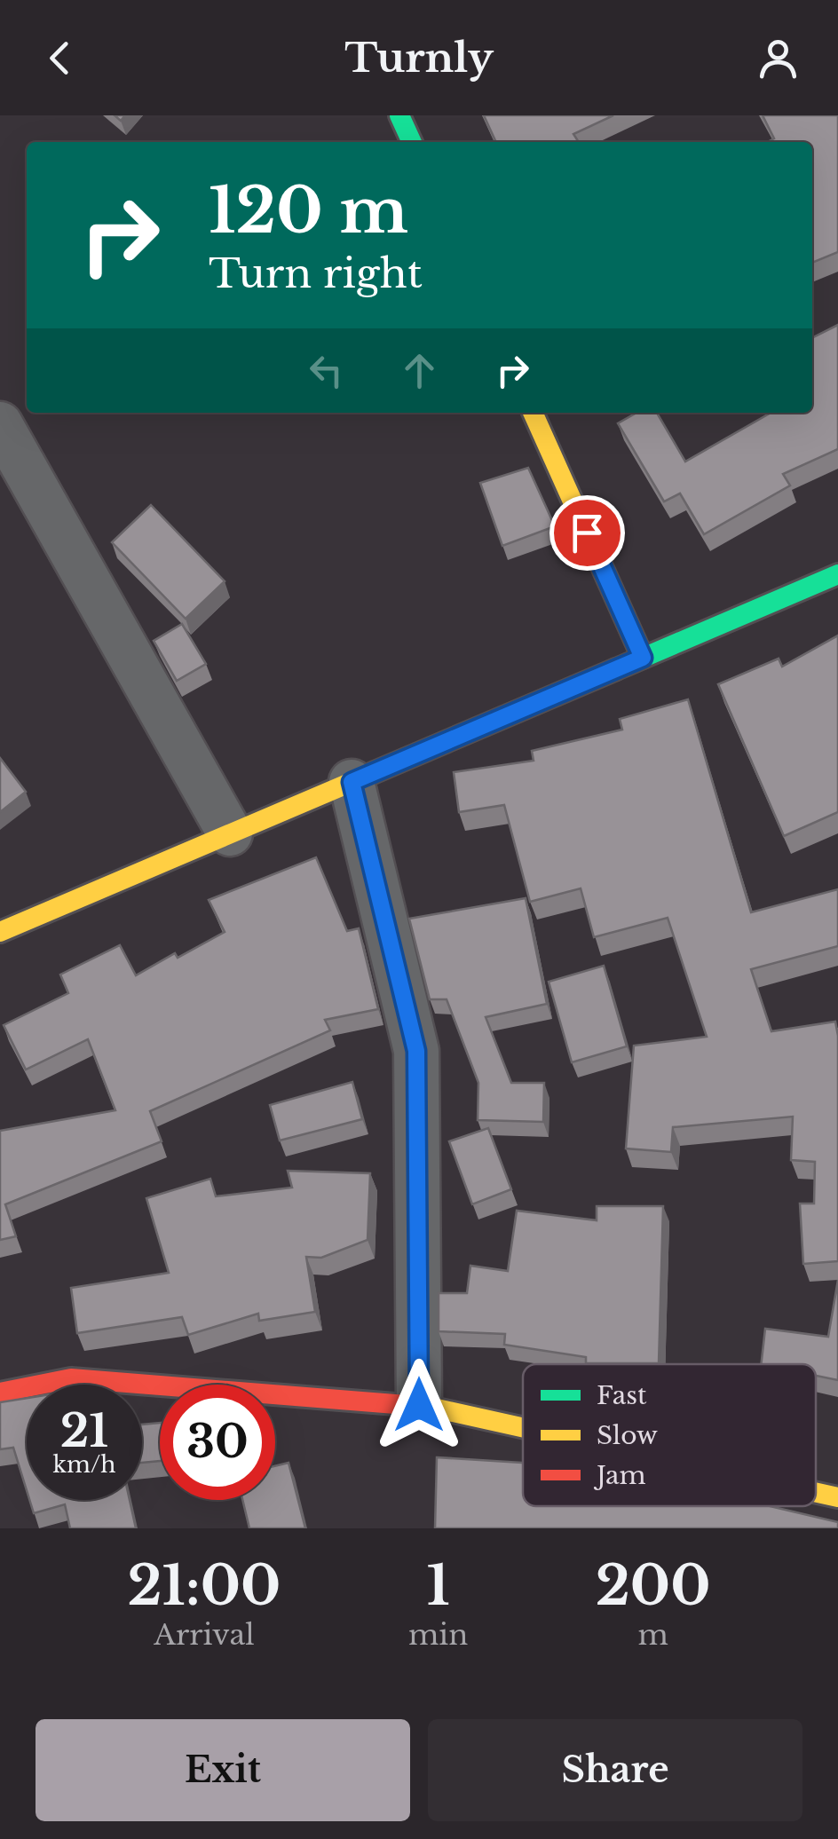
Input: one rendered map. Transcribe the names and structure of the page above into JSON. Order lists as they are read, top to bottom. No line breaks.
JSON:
{"legend":["Fast","Slow","Jam"],"page":{"header":"Turnly","turn":["120 m","Turn right"],"speed":"21 km/h","limit":"30","eta":["21:00","Arrival","1","min","200","m"],"buttons":["Exit","Share"]}}
